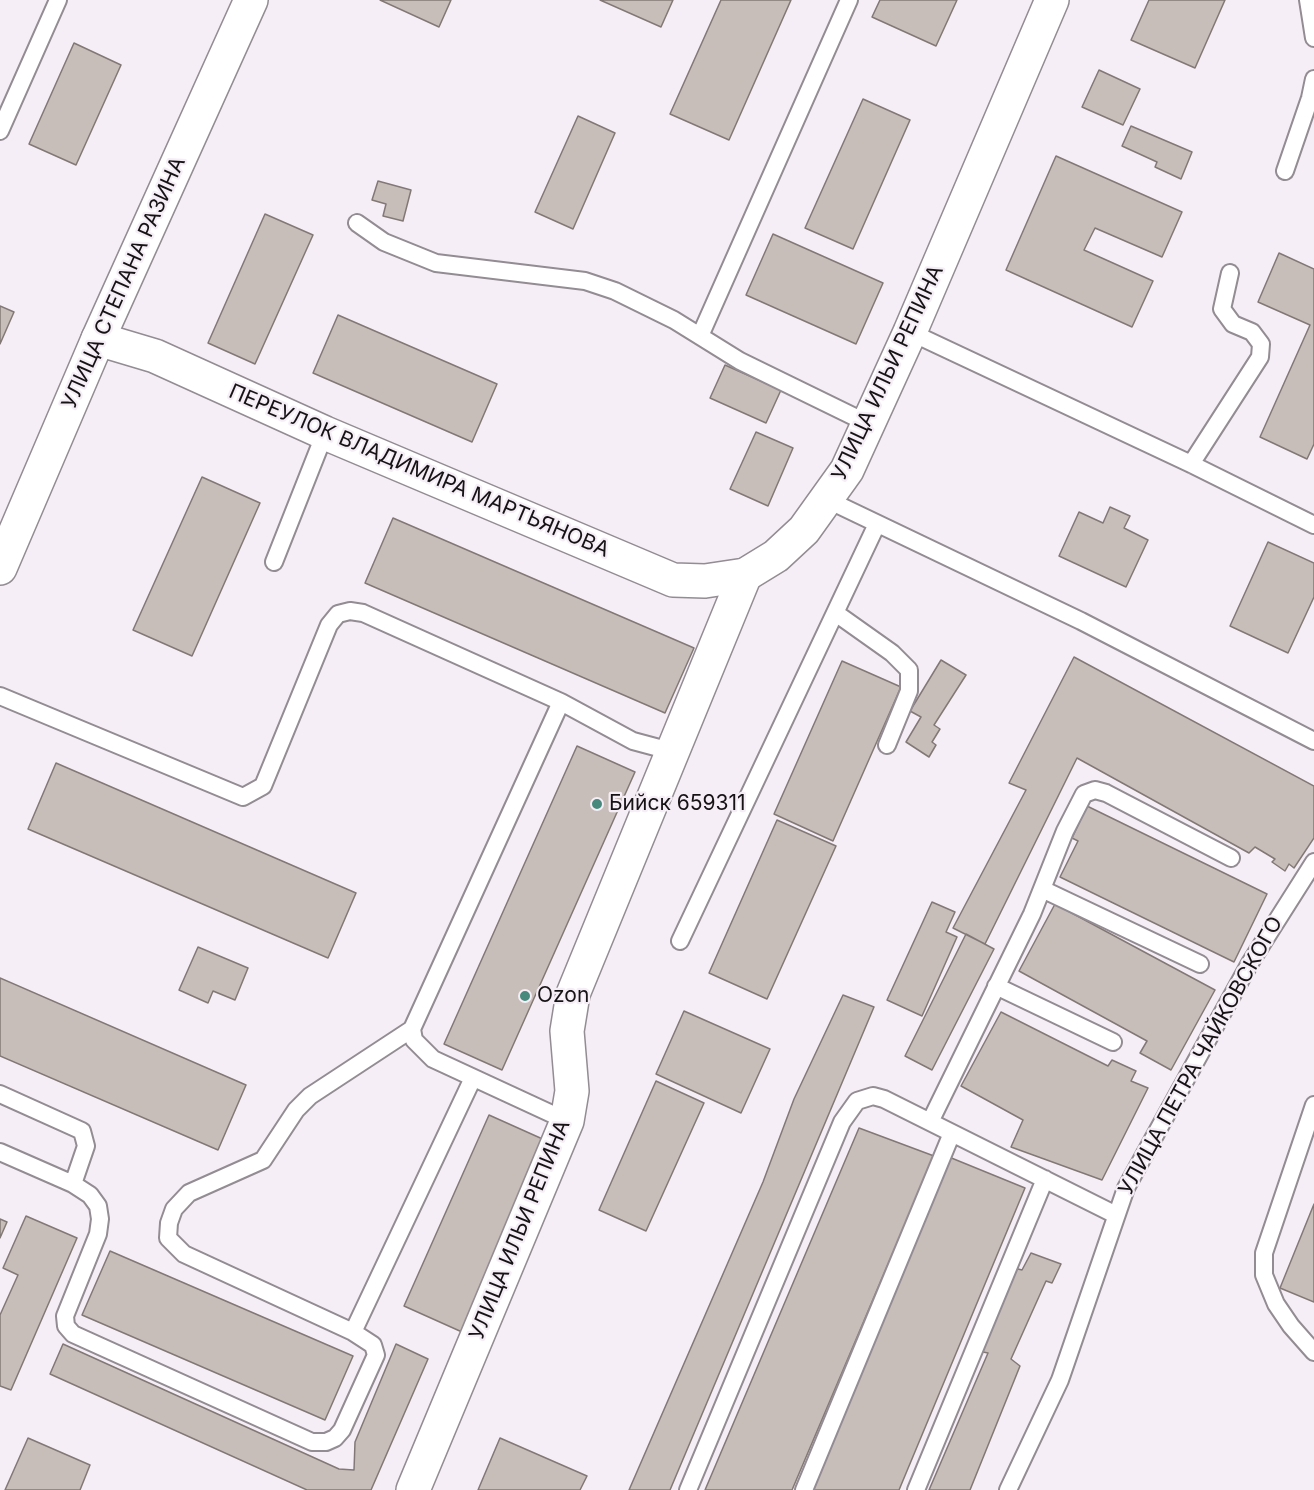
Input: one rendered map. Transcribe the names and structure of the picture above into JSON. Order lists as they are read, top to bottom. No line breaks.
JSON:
{"streets":{"street":["УЛИЦА СТЕПАНА РАЗИНА","УЛИЦА ИЛЬИ РЕПИНА","ПЕРЕУЛОК ВЛАДИМИРА МАРТЬЯНОВА"],"lane":["УЛИЦА ПЕТРА ЧАЙКОВСКОГО"]},"crossings":[["УЛИЦА СТЕПАНА РАЗИНА","ПЕРЕУЛОК ВЛАДИМИРА МАРТЬЯНОВА"],["УЛИЦА ИЛЬИ РЕПИНА","ПЕРЕУЛОК ВЛАДИМИРА МАРТЬЯНОВА"]],"places":["Бийск 659311","Ozon"]}
